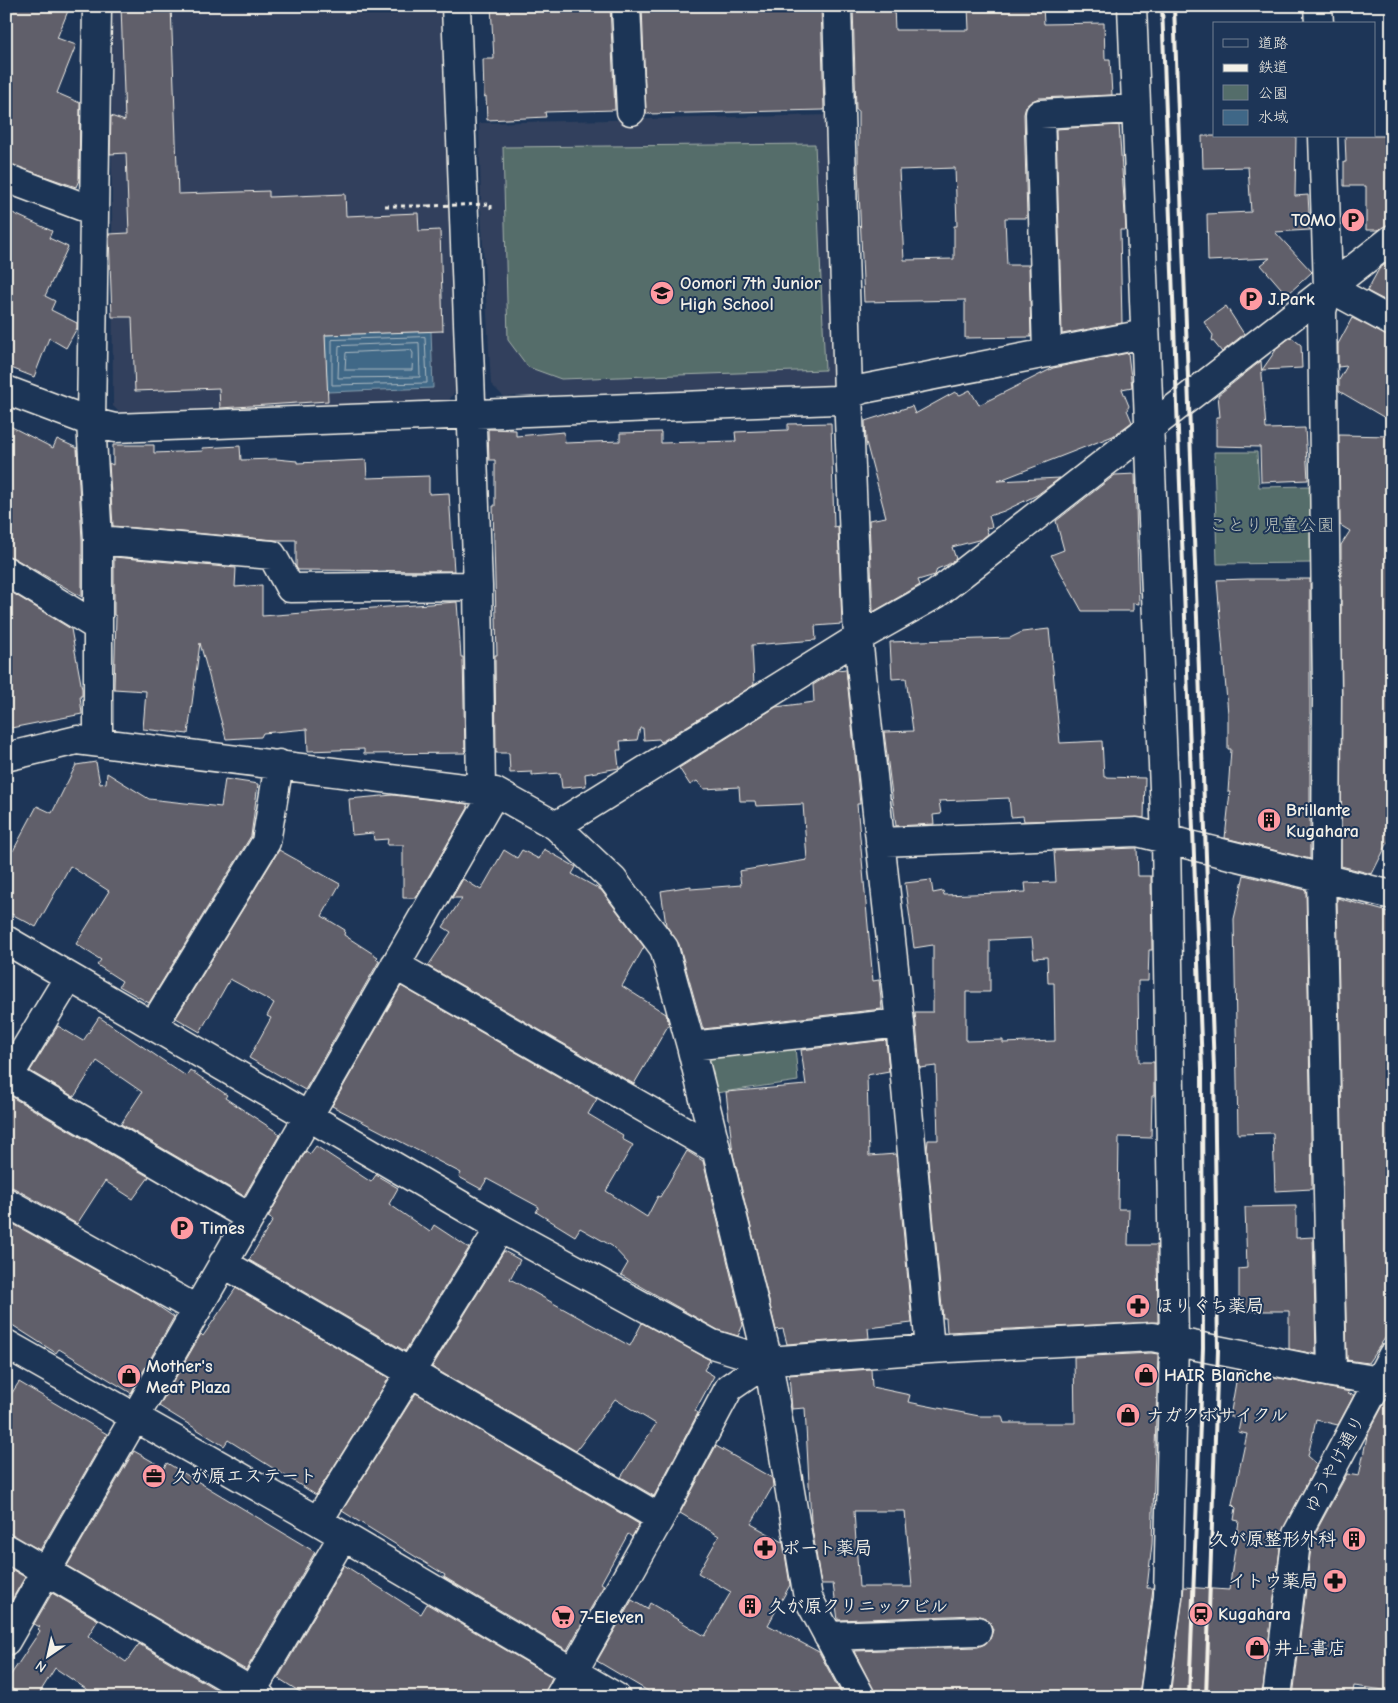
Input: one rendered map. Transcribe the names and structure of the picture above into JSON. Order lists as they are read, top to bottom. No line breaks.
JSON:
{"streets":{"street":["ゆうやけ通り"]},"parks":["ことり児童公園"],"places":{"parking":["TOMO","J.Park","Times"],"school or university":["Oomori 7th Junior High School"],"building":["Brillante Kugahara","久が原整形外科","久が原クリニックビル"],"pharmacy":["ほりぐち薬局","ポート薬局","イトウ薬局"],"shop":["HAIR Blanche","Mother's Meat Plaza","ナガクボサイクル","井上書店"],"office":["久が原エステート"],"station":["Kugahara"],"supermarket":["7-Eleven"]},"legend":["道路","鉄道","公園","水域"],"north":"bottom left"}
